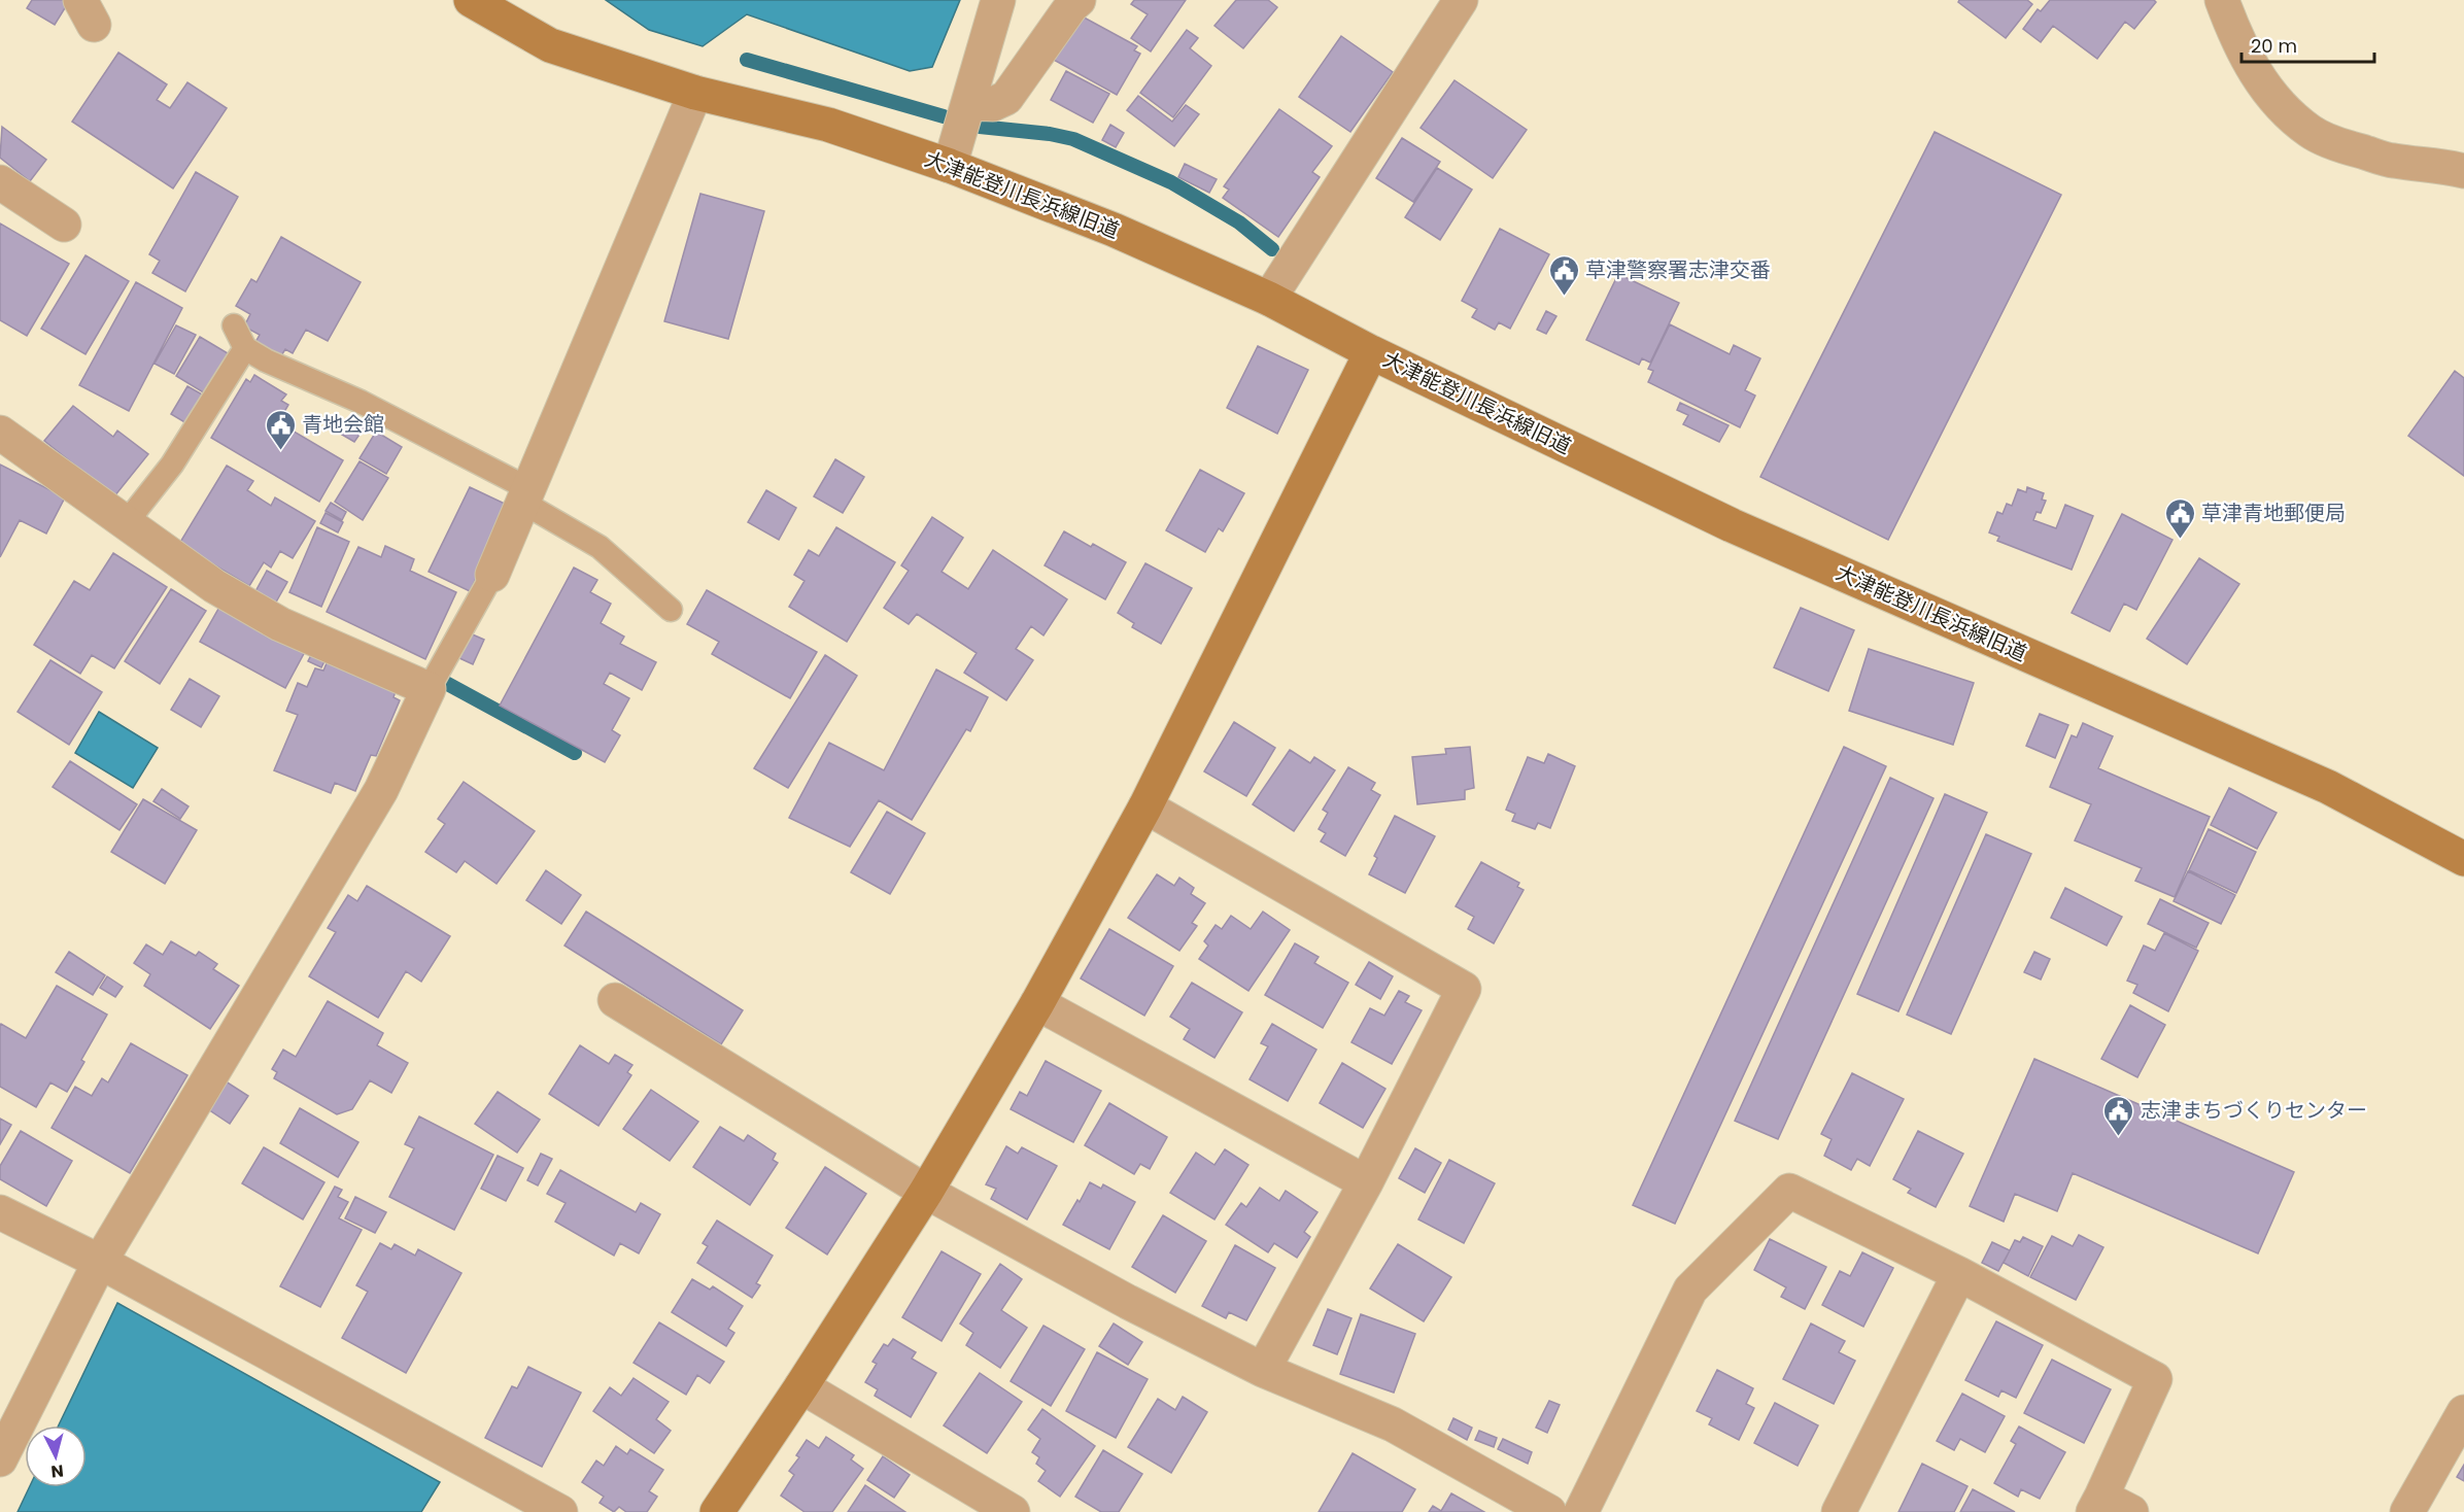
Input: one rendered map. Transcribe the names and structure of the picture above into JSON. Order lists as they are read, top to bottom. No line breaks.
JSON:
{"streets":{"street":["大津能登川長浜線旧道"]},"places":{"public building":["草津警察署志津交番","青地会館","草津青地郵便局","志津まちづくりセンター"]},"scale_bar":"20 m","north":"bottom"}
